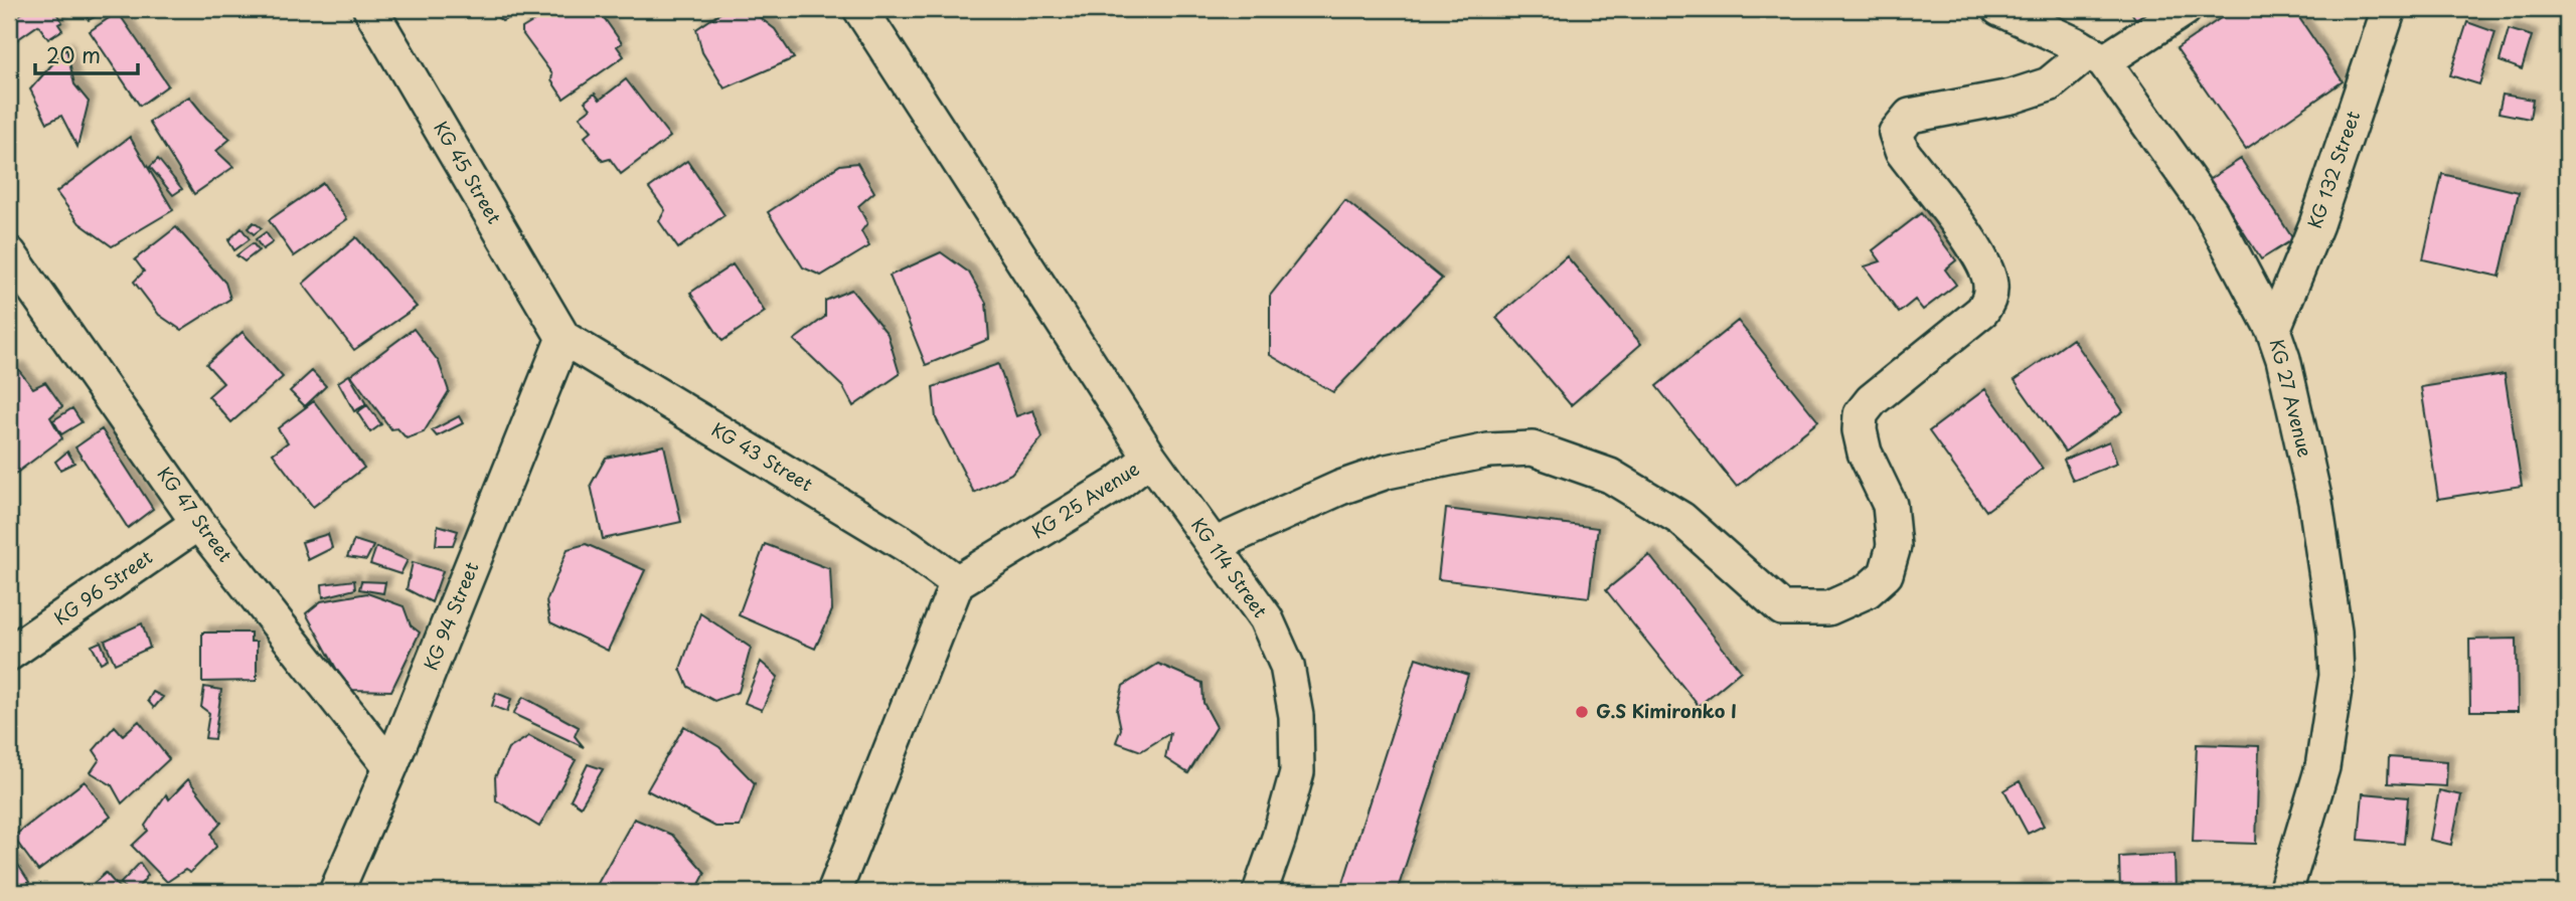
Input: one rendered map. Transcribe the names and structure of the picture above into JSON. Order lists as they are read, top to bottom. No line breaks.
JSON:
{"streets":{"street":["KG 132 Street","KG 45 Street","KG 27 Avenue","KG 43 Street","KG 25 Avenue","KG 47 Street","KG 114 Street","KG 96 Street","KG 94 Street"]},"crossings":[["KG 132 Street","KG 27 Avenue"],["KG 45 Street","KG 43 Street"],["KG 45 Street","KG 94 Street"],["KG 43 Street","KG 25 Avenue"],["KG 43 Street","KG 94 Street"],["KG 25 Avenue","KG 114 Street"],["KG 47 Street","KG 96 Street"],["KG 47 Street","KG 94 Street"]],"places":["G.S Kimironko I"],"scale_bar":"20 m"}
